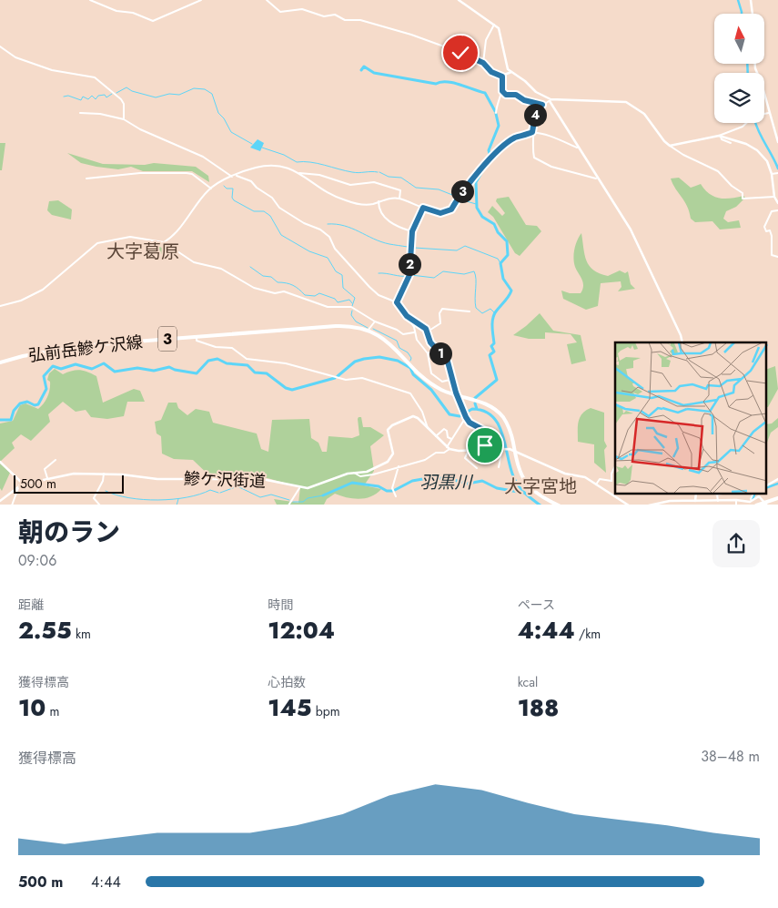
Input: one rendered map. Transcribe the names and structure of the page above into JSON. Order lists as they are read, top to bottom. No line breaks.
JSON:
{"streets":{"main road":["3","弘前岳鰺ケ沢線"],"street":["鰺ケ沢街道"]},"crossings":[["3","弘前岳鰺ケ沢線"]],"districts":["大字葛原","大字宮地"],"water":["羽黒川"],"scale_bar":"500 m","north":"top","page":{"pins":["4","3","2","1"],"scale":"500 m","heading":["朝のラン","09:06"],"stats":[["距離","2.55 km"],["時間","12:04"],["ペース","4:44 /km"],["獲得標高","10 m"],["心拍数","145 bpm"],["kcal","188"]],"chart":["獲得標高","38–48 m"],"list":[{"name":"500 m","note":"4:44"}]}}
